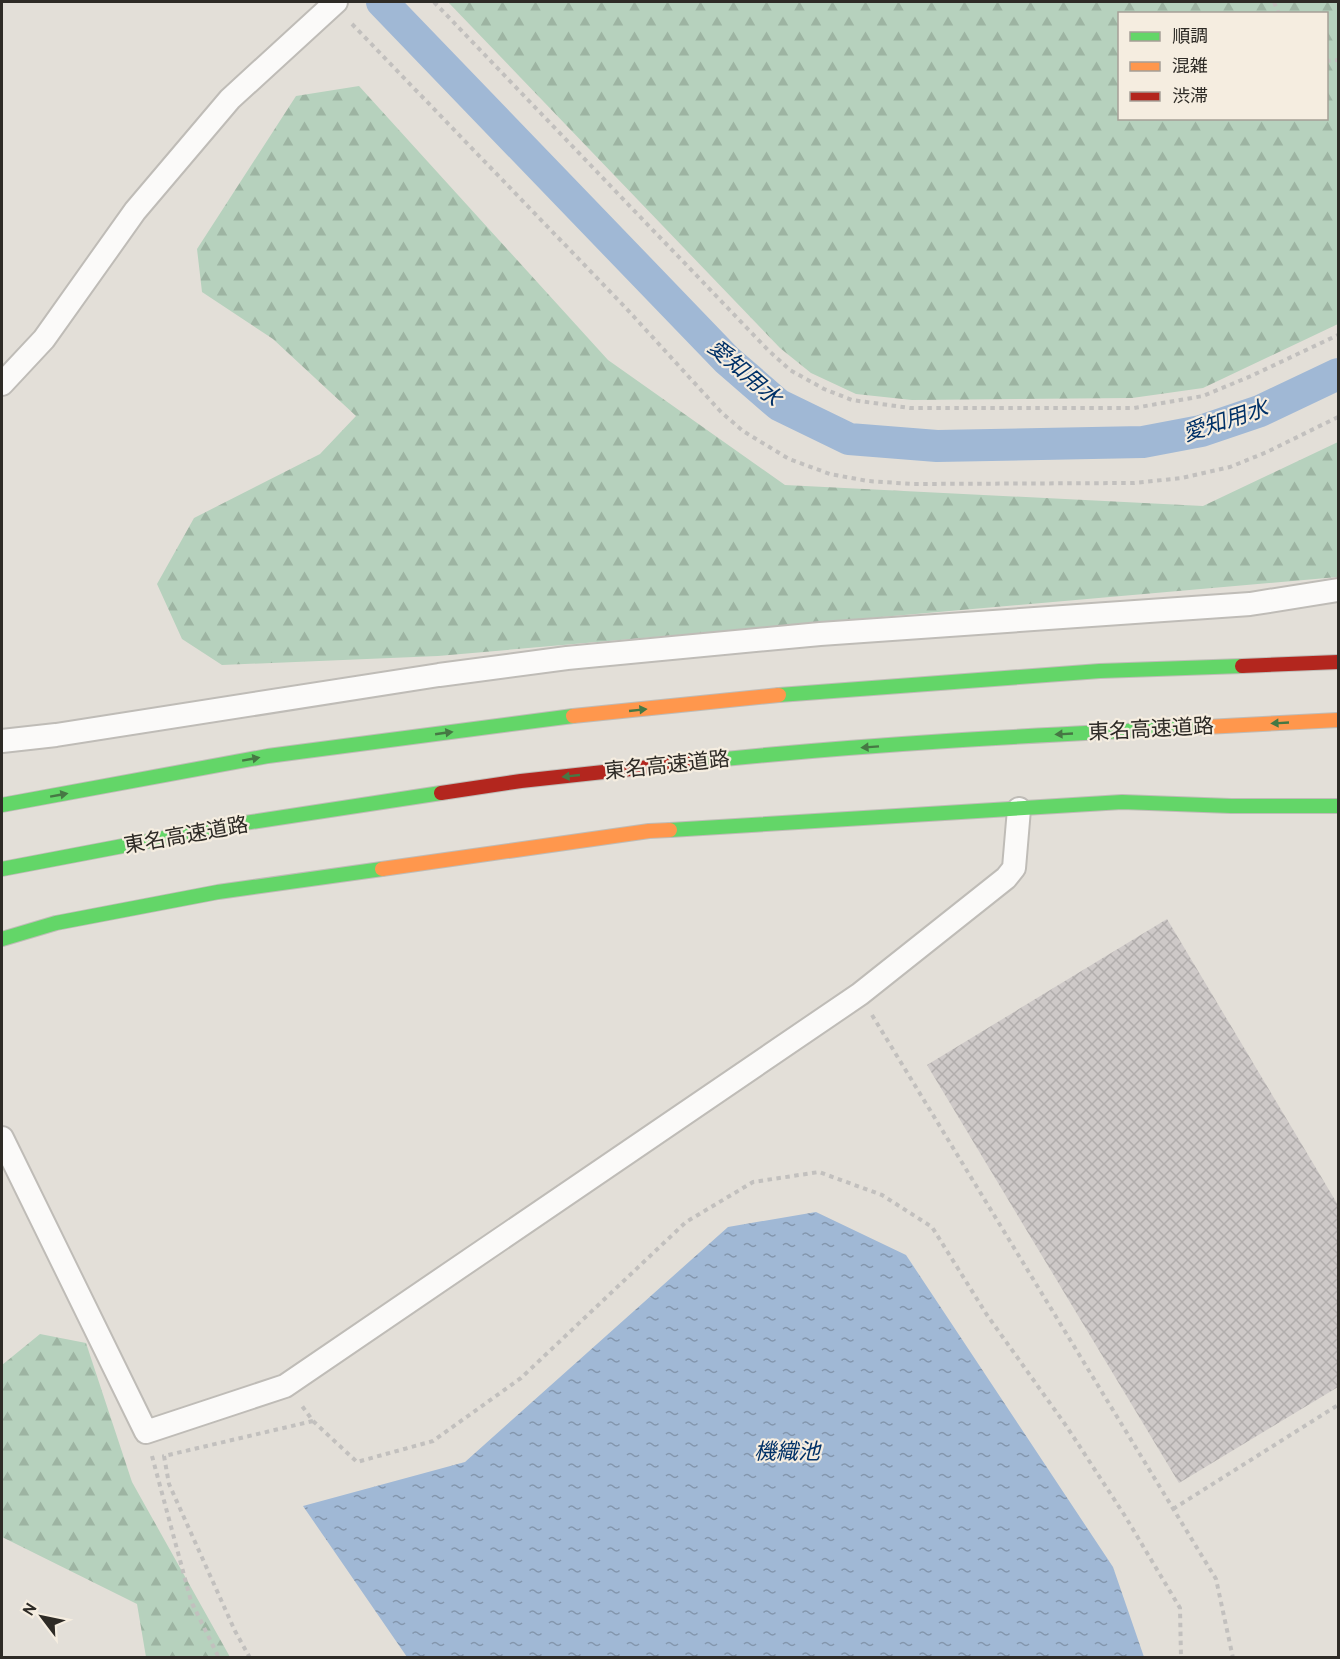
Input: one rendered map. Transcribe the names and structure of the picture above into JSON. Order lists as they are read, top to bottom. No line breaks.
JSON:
{"streets":{"main road":["東名高速道路"]},"water":["愛知用水","機織池"],"legend":["順調","混雑","渋滞"],"north":"top left"}
